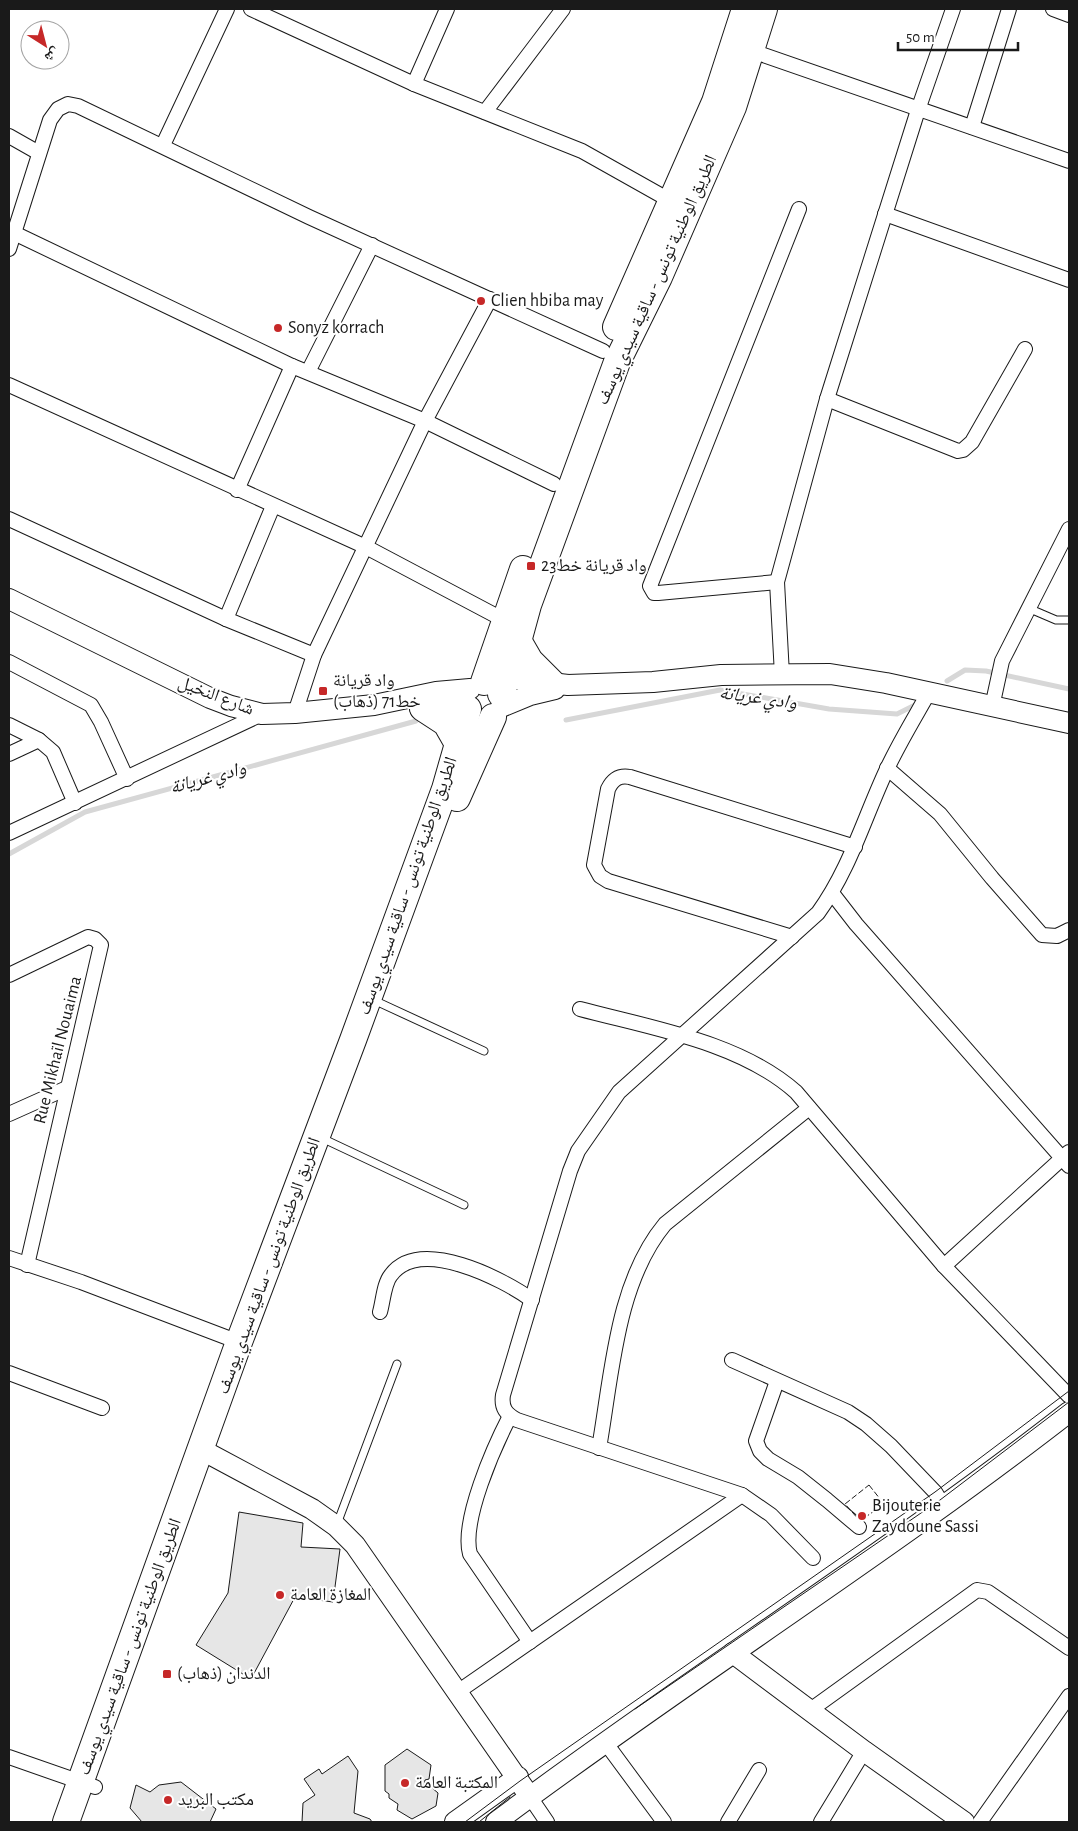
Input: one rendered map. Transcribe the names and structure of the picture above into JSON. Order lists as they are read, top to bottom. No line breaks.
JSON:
{"streets":{"highway":["الطريق الوطنية تونس - ساقية سيدي يوسف"],"main road":["شارع النخيل"],"street":["Rue Mikhaïl Nouaima"]},"crossings":[["الطريق الوطنية تونس - ساقية سيدي يوسف","شارع النخيل"]],"water":["وادي غريانة"],"places":{"other":["Clien hbiba may","Sonyz korrach","Bijouterie Zaydoune Sassi","المغازة العامة","المكتبة العامة","مكتب البريد"],"transit":["واد قريانة خط23","واد قريانة خط71 (ذهاب)","الدندان (ذهاب)"]},"scale_bar":"50 m","north":"bottom right"}
